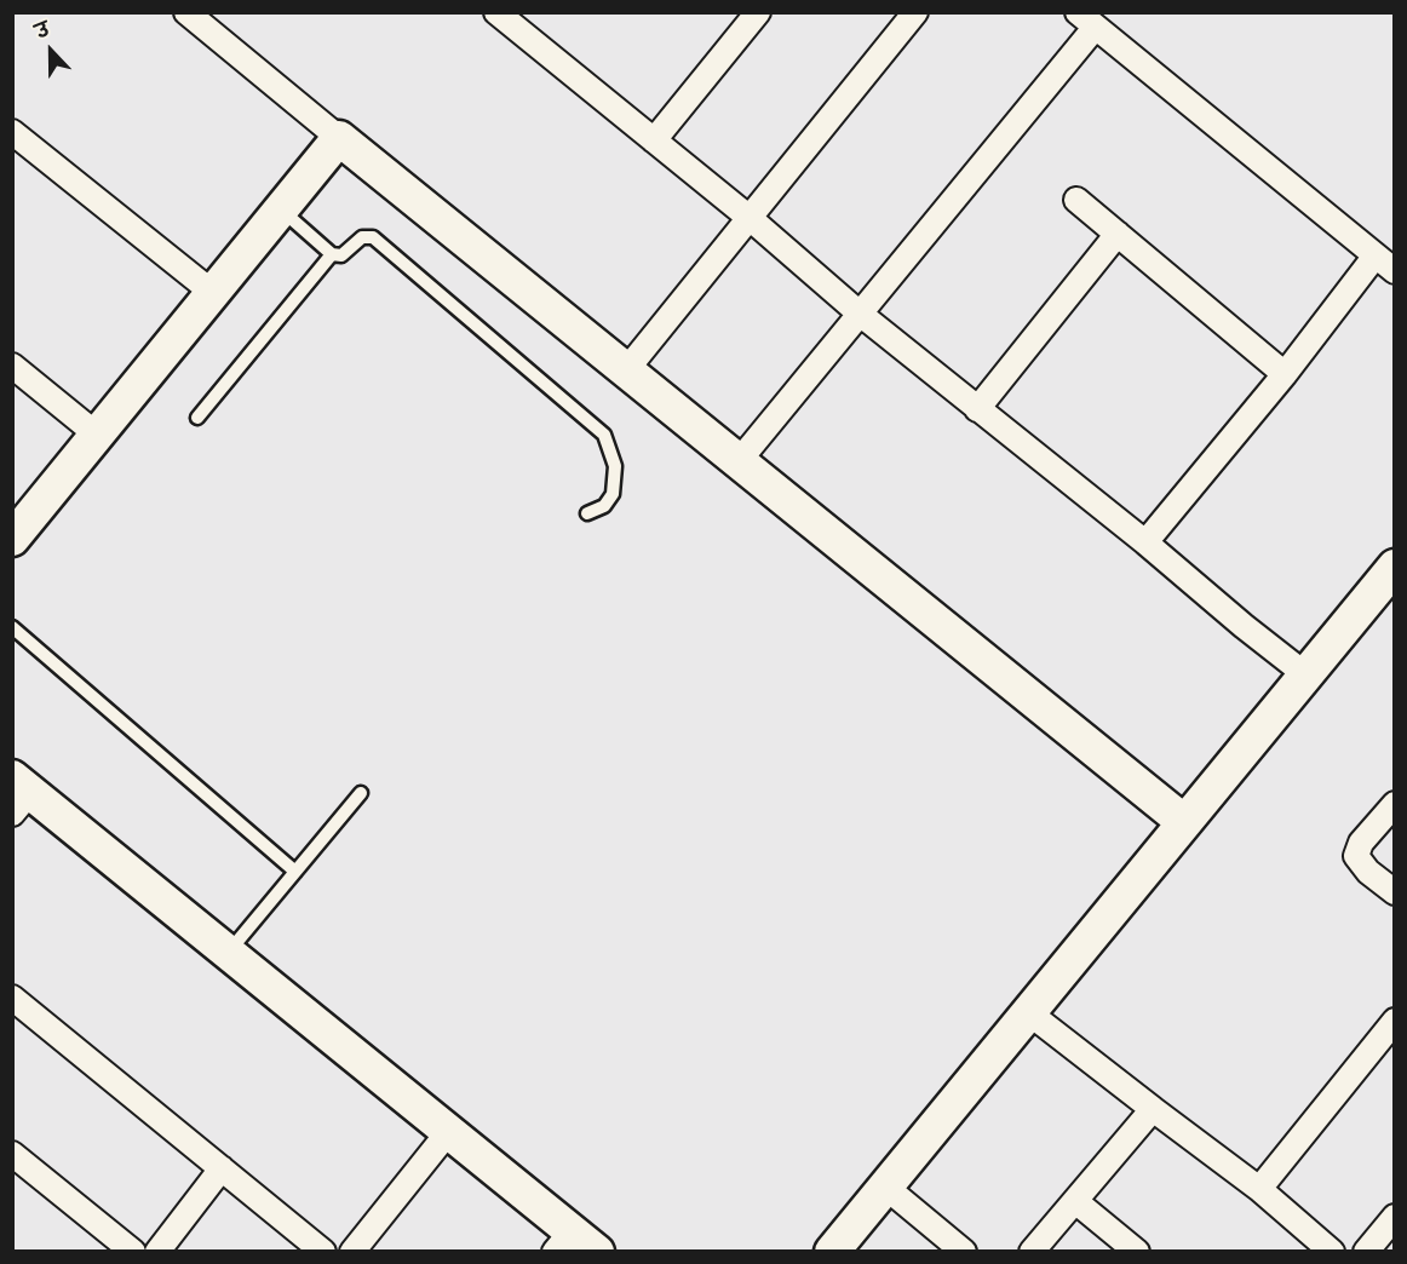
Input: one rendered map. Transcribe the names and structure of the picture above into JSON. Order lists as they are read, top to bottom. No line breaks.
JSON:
{"north":"top"}
